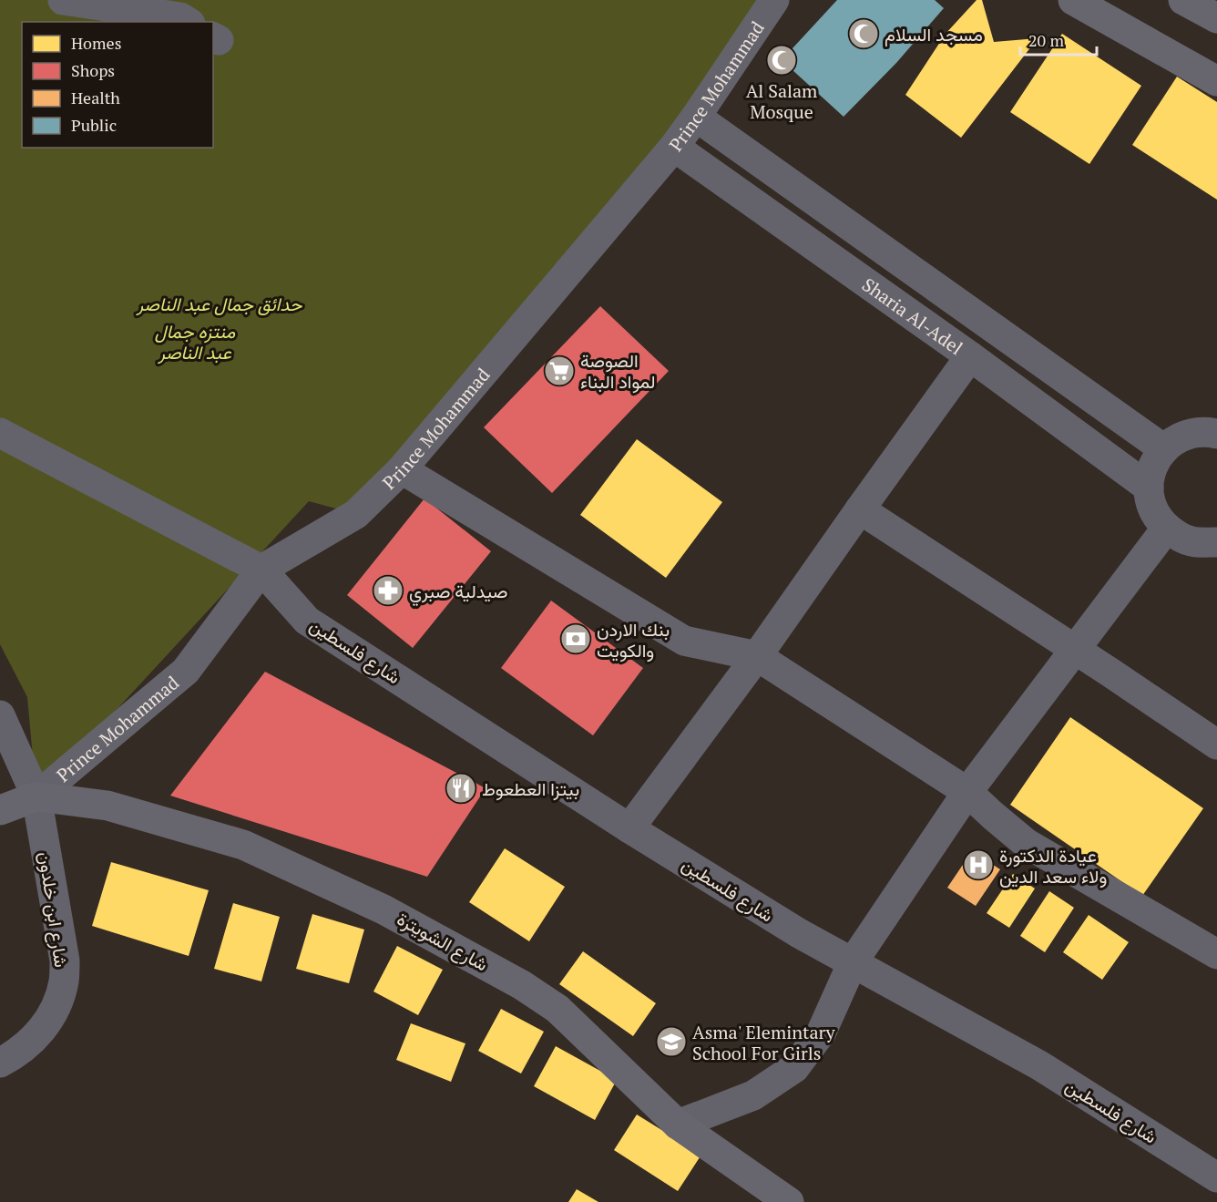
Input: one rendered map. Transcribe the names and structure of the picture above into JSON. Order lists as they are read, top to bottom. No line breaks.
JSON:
{"streets":{"main road":["شارع الشويترة"],"street":["Prince Mohammad","Sharia Al-Adel","شارع فلسطين","شارع ابن خلدون"]},"crossings":[["Prince Mohammad","Sharia Al-Adel"],["Prince Mohammad","شارع فلسطين"],["Prince Mohammad","شارع ابن خلدون"],["Prince Mohammad","شارع الشويترة"],["شارع ابن خلدون","شارع الشويترة"]],"parks":["حدائق جمال عبد الناصر","منتزه جمال عبد الناصر"],"places":{"mosque":["مسجد السلام","Al Salam Mosque"],"supermarket":["الصوصة لمواد البناء"],"pharmacy":["صيدلية صبري"],"bank":["بنك الاردن والكويت"],"restaurant":["بيتزا العطعوط"],"hospital":["عيادة الدكتورة ولاء سعد الدين"],"school or university":["Asma' Elemintary School For Girls"]},"legend":["Homes","Shops","Health","Public"],"scale_bar":"20 m"}
